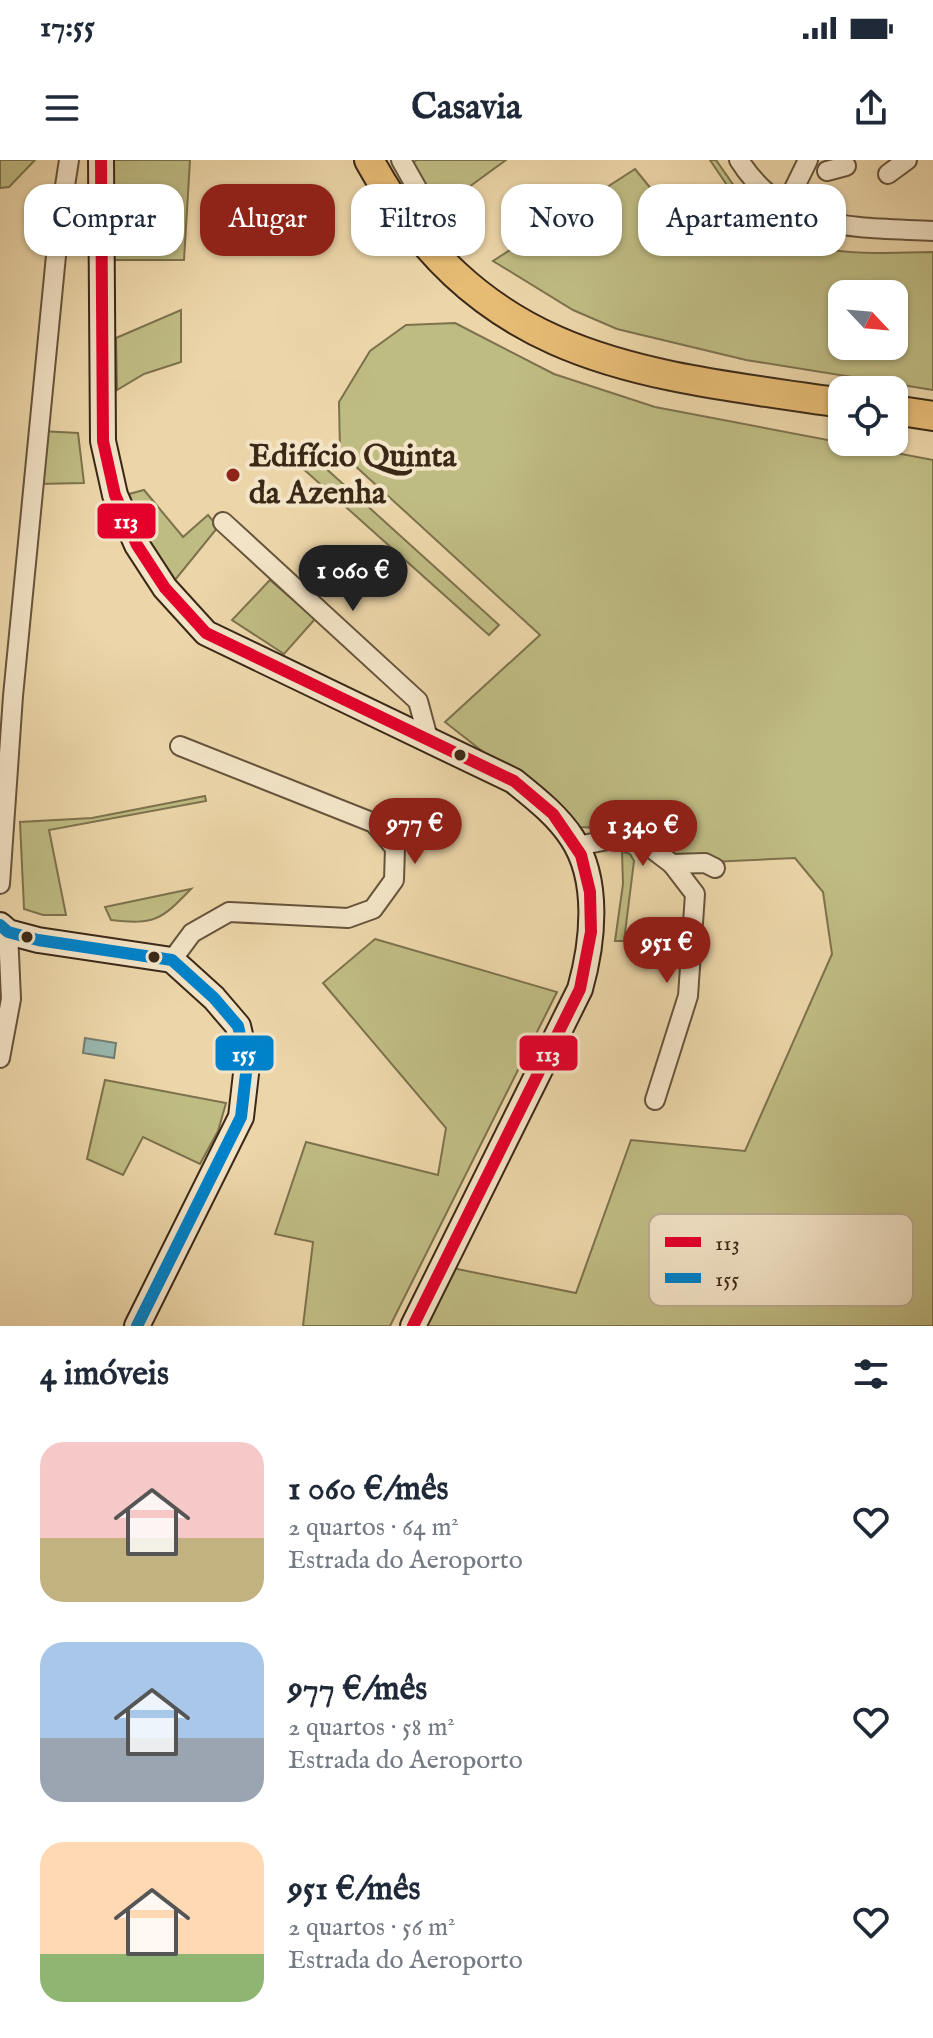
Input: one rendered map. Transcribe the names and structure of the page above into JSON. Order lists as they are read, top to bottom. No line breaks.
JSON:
{"places":["Edifício Quinta da Azenha"],"lines":["transit line 113","transit line 155"],"legend":["113","155"],"north":"bottom right","page":{"status":"17:55","header":"Casavia","chip":["Comprar","Alugar","Filtros","Novo","Apartamento"],"price":["1 060 €","977 €","1 340 €","951 €"],"heading":"4 imóveis","list":[{"name":"1 060 €/mês","note":"2 quartos · 64 m² · Estrada do Aeroporto"},{"name":"977 €/mês","note":"2 quartos · 58 m² · Estrada do Aeroporto"},{"name":"951 €/mês","note":"2 quartos · 56 m² · Estrada do Aeroporto"}]}}
